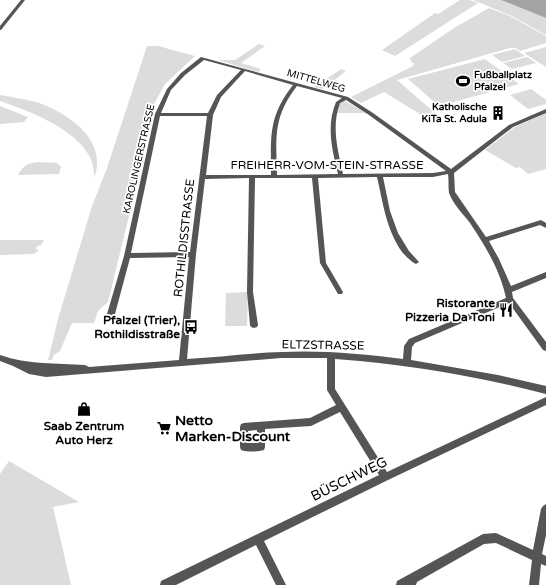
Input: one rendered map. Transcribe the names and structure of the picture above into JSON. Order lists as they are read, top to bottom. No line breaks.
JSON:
{"streets":{"street":["MITTELWEG","KAROLINGERSTRASSE","FREIHERR-VOM-STEIN-STRASSE","ROTHILDISSTRASSE","ELTZSTRASSE","BÜSCHWEG"]},"crossings":[["MITTELWEG","KAROLINGERSTRASSE"],["MITTELWEG","FREIHERR-VOM-STEIN-STRASSE"],["MITTELWEG","ROTHILDISSTRASSE"],["FREIHERR-VOM-STEIN-STRASSE","ROTHILDISSTRASSE"],["ROTHILDISSTRASSE","ELTZSTRASSE"]],"places":{"sports":["Fußballplatz Pfalzel"],"building":["Katholische KiTa St. Adula"],"restaurant":["Ristorante Pizzeria Da Toni"],"bus stop":["Pfalzel (Trier), Rothildisstraße"],"shop":["Saab Zentrum Auto Herz"],"supermarket":["Netto Marken-Discount"]}}
